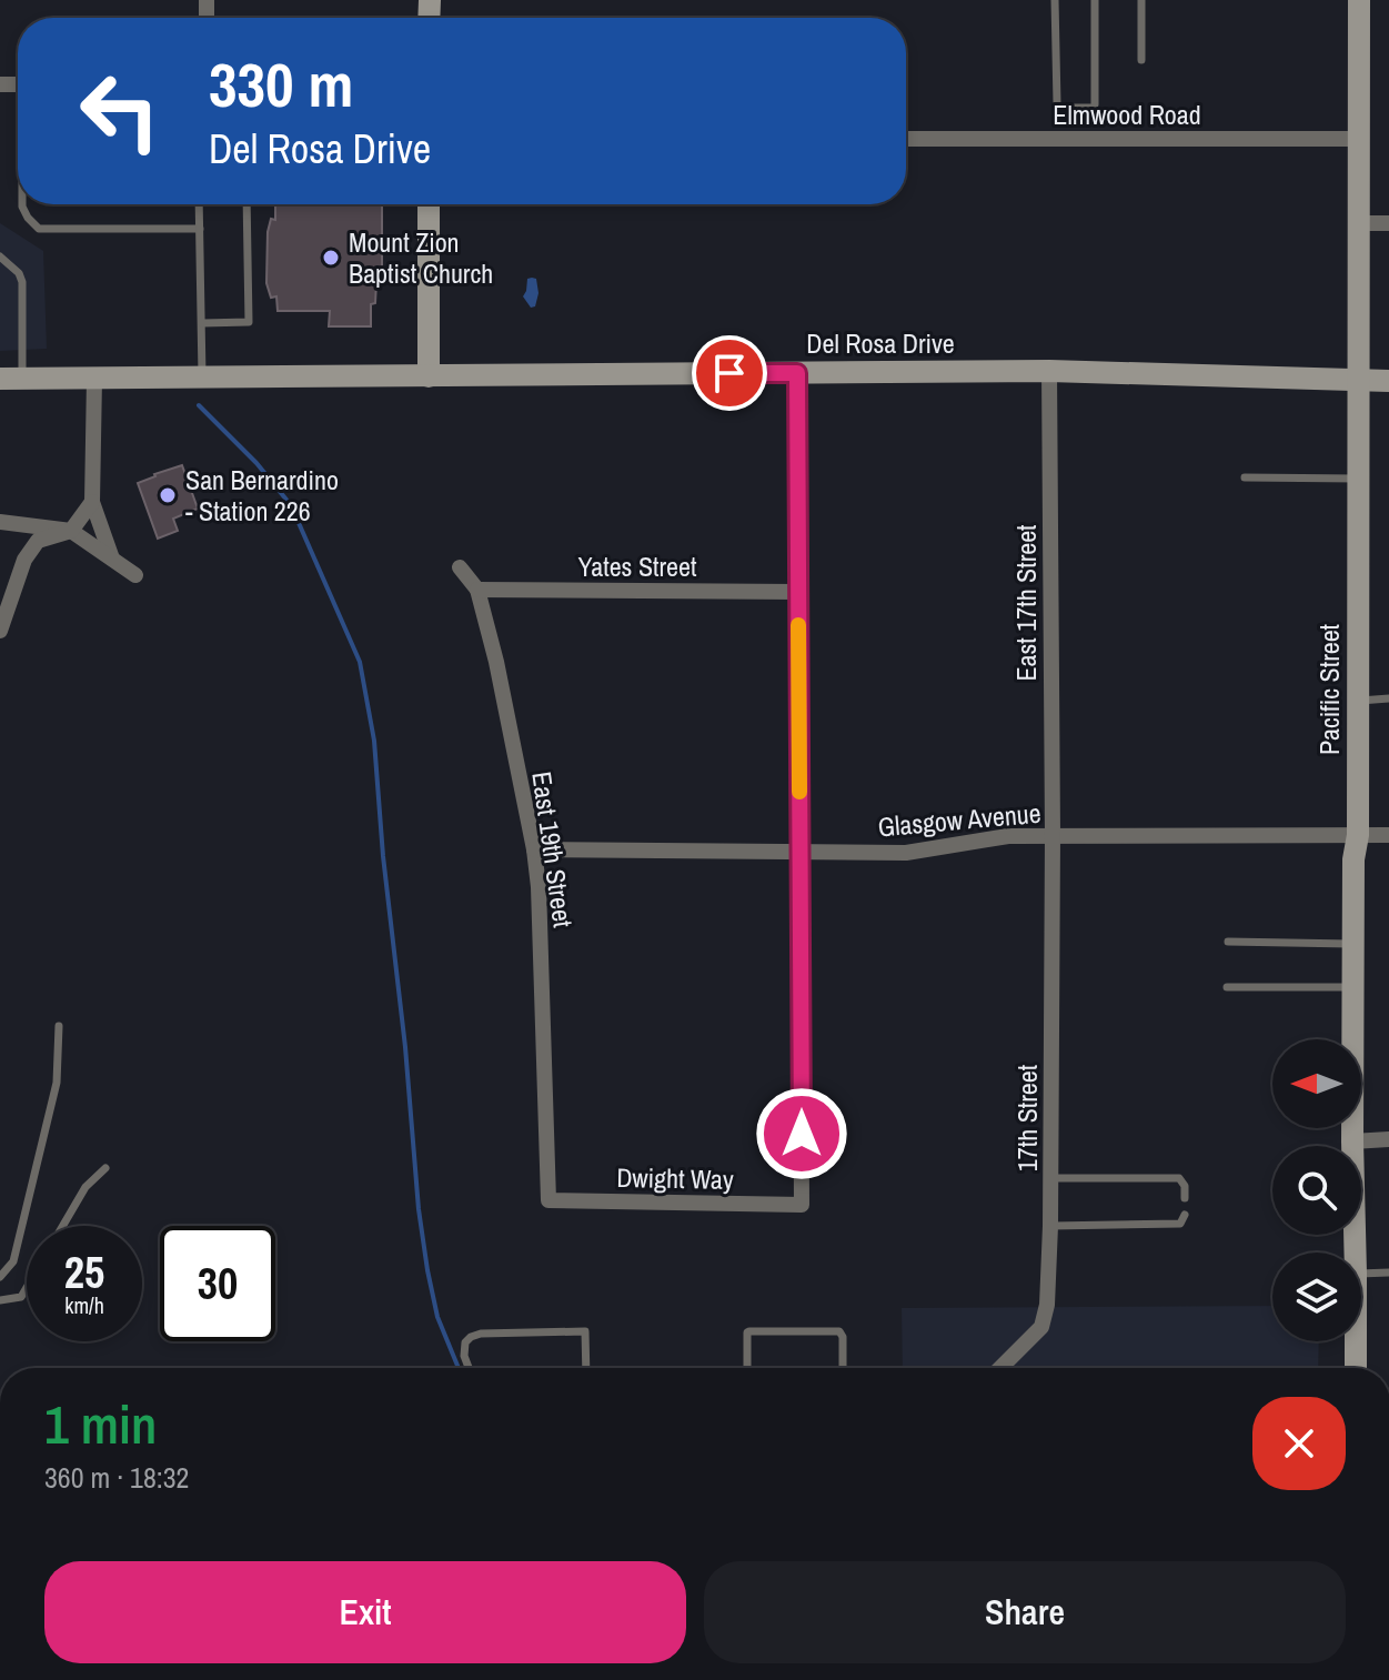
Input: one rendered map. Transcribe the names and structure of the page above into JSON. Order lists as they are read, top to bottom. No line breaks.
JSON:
{"streets":{"street":["Elmwood Road","Del Rosa Drive","Yates Street","East 17th Street","Pacific Street","Glasgow Avenue","East 19th Street","17th Street","Dwight Way"]},"crossings":[["Elmwood Road","Pacific Street"],["Del Rosa Drive","East 17th Street"],["Del Rosa Drive","Pacific Street"],["Yates Street","East 19th Street"],["East 17th Street","Glasgow Avenue"],["East 17th Street","17th Street"],["Pacific Street","Glasgow Avenue"],["Glasgow Avenue","East 19th Street"],["Glasgow Avenue","17th Street"],["Glasgow Avenue","Dwight Way"],["East 19th Street","Dwight Way"]],"places":["Mount Zion Baptist Church","San Bernardino - Station 226"],"north":"left","page":{"turn":["330 m","Del Rosa Drive"],"speed":"25 km/h","limit":"30","heading":["1 min","360 m · 18:32"],"buttons":["Exit","Share"]}}
